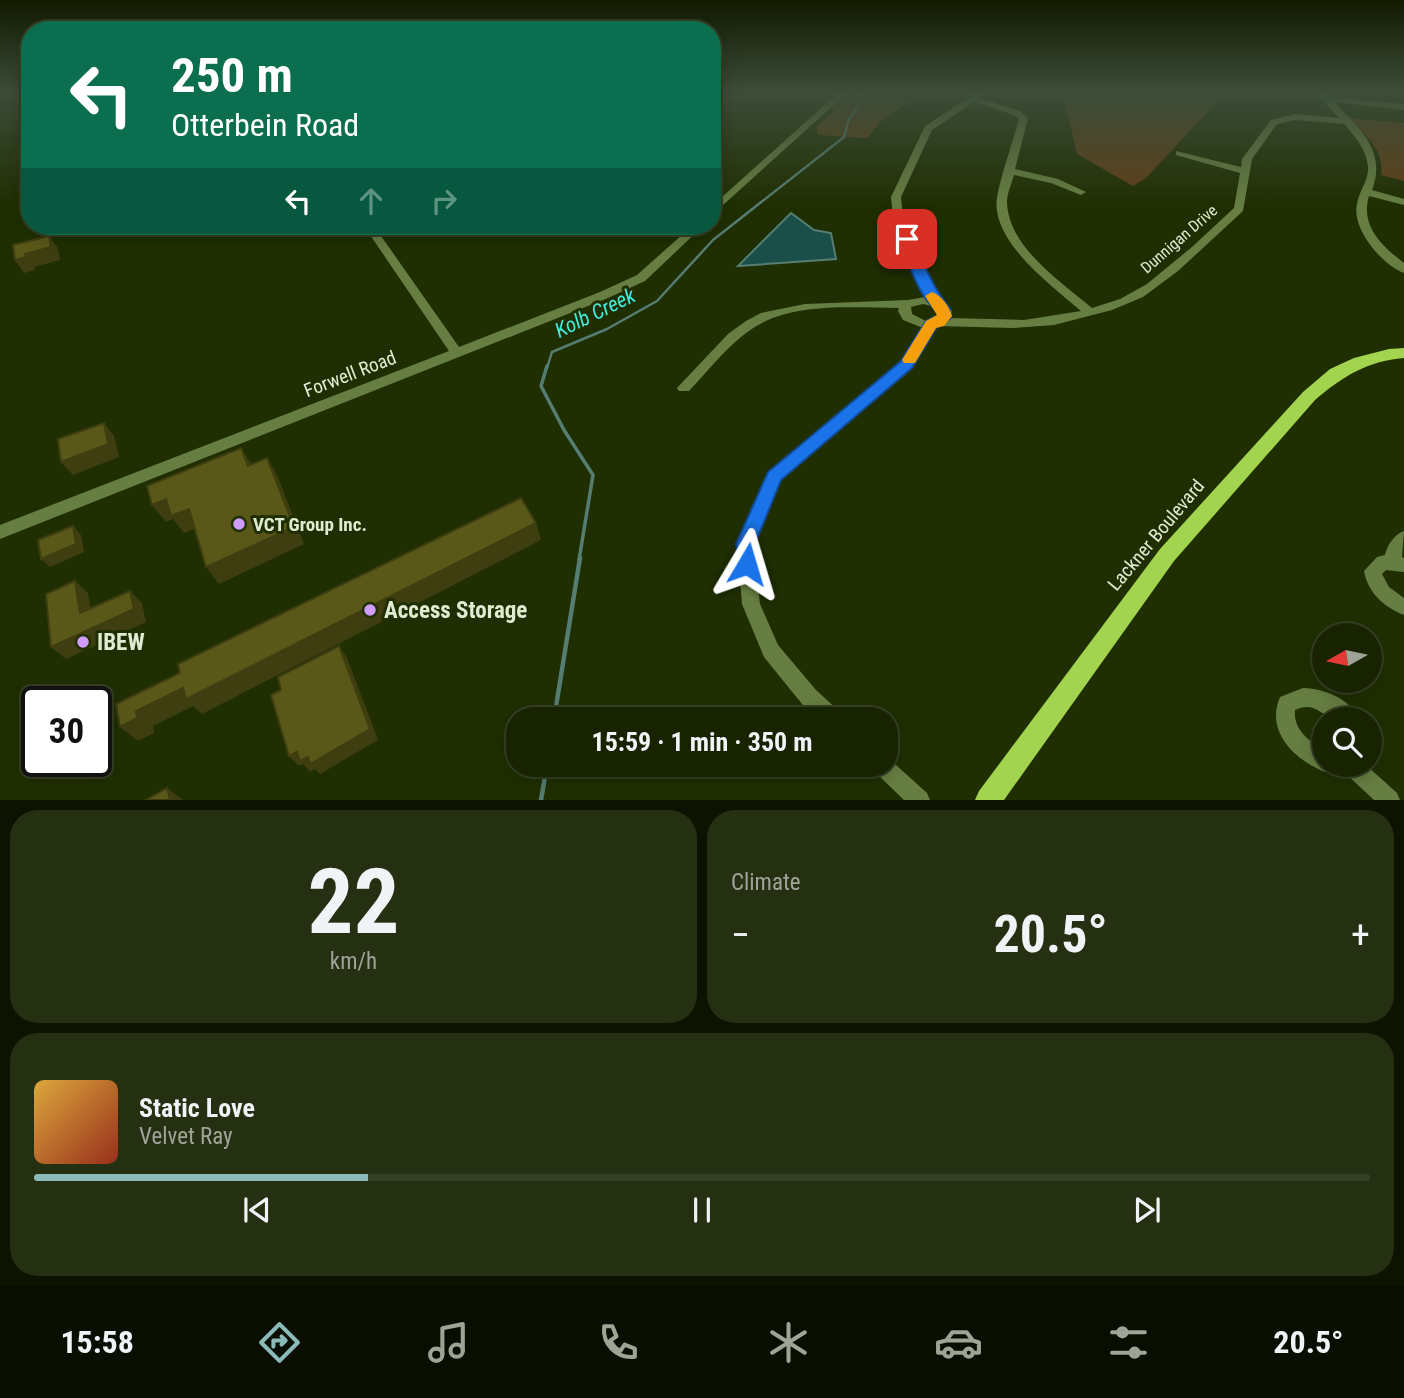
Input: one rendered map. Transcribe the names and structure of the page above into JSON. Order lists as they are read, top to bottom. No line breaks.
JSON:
{"streets":{"main road":["Lackner Boulevard"],"street":["Dunnigan Drive","Forwell Road"]},"water":["Kolb Creek"],"places":["VCT Group Inc.","Access Storage","IBEW"],"north":"left","page":{"turn":["250 m","Otterbein Road"],"limit":"30","trip":"15:59 · 1 min · 350 m","tile":[["22","km/h"],"Climate"],"heat":["−","20.5°","+"],"song":["Static Love","Velvet Ray"],"tabs":["15:58","20.5°"]}}
